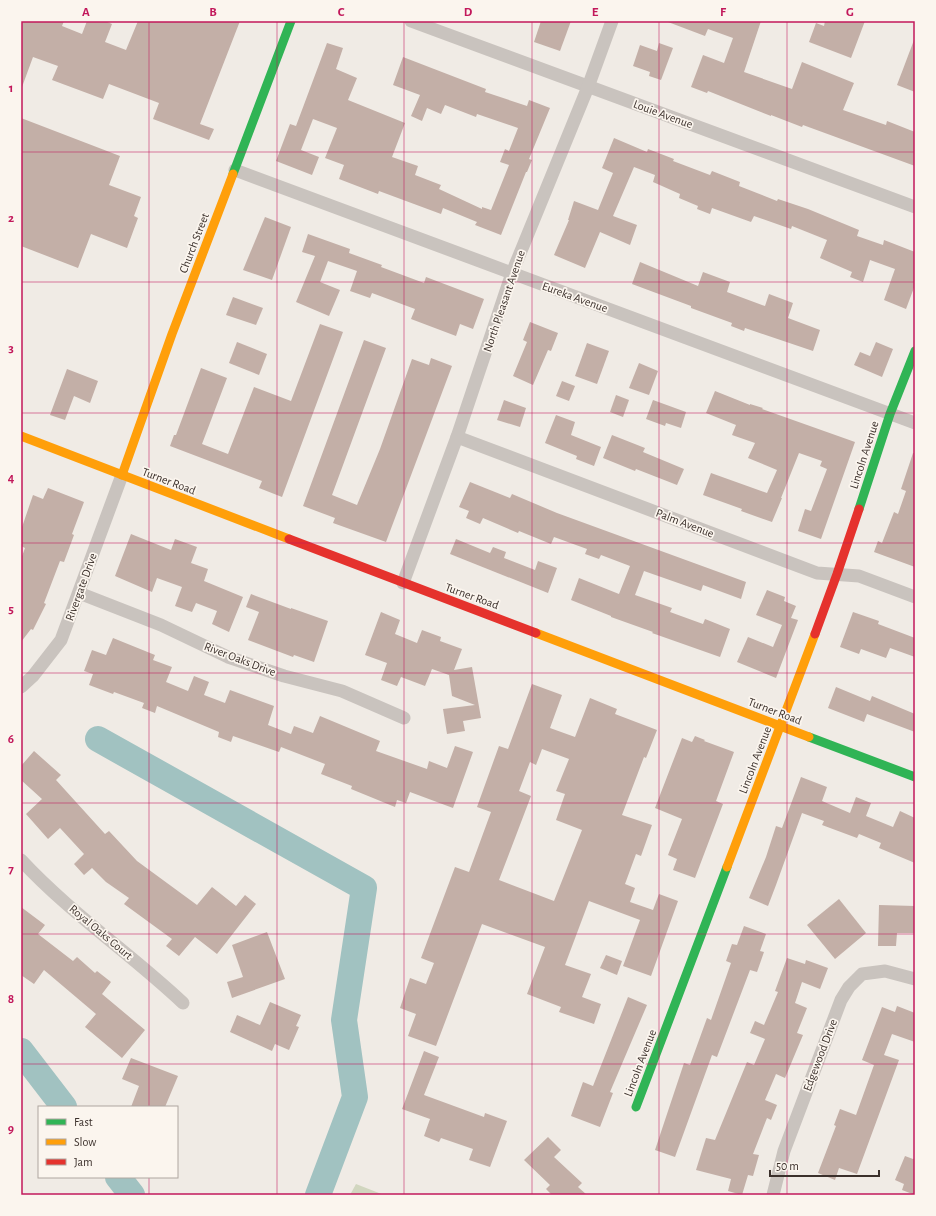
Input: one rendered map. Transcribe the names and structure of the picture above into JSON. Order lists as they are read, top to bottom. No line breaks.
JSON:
{"streets":{"street":["Louie Avenue","Church Street","Eureka Avenue","North Pleasant Avenue","Lincoln Avenue","Turner Road","Palm Avenue","Rivergate Drive","River Oaks Drive","Royal Oaks Court","Edgewood Drive"]},"crossings":[["Louie Avenue","North Pleasant Avenue"],["Church Street","Eureka Avenue"],["Church Street","Turner Road"],["Church Street","Rivergate Drive"],["Eureka Avenue","North Pleasant Avenue"],["Eureka Avenue","Lincoln Avenue"],["North Pleasant Avenue","Turner Road"],["North Pleasant Avenue","Palm Avenue"],["Lincoln Avenue","Turner Road"],["Lincoln Avenue","Palm Avenue"],["Turner Road","Rivergate Drive"],["Rivergate Drive","River Oaks Drive"]],"legend":["Fast","Slow","Jam"],"scale_bar":"50 m","grid":{"columns":["A","B","C","D","E","F","G"],"rows":["1","2","3","4","5","6","7","8","9"]}}
